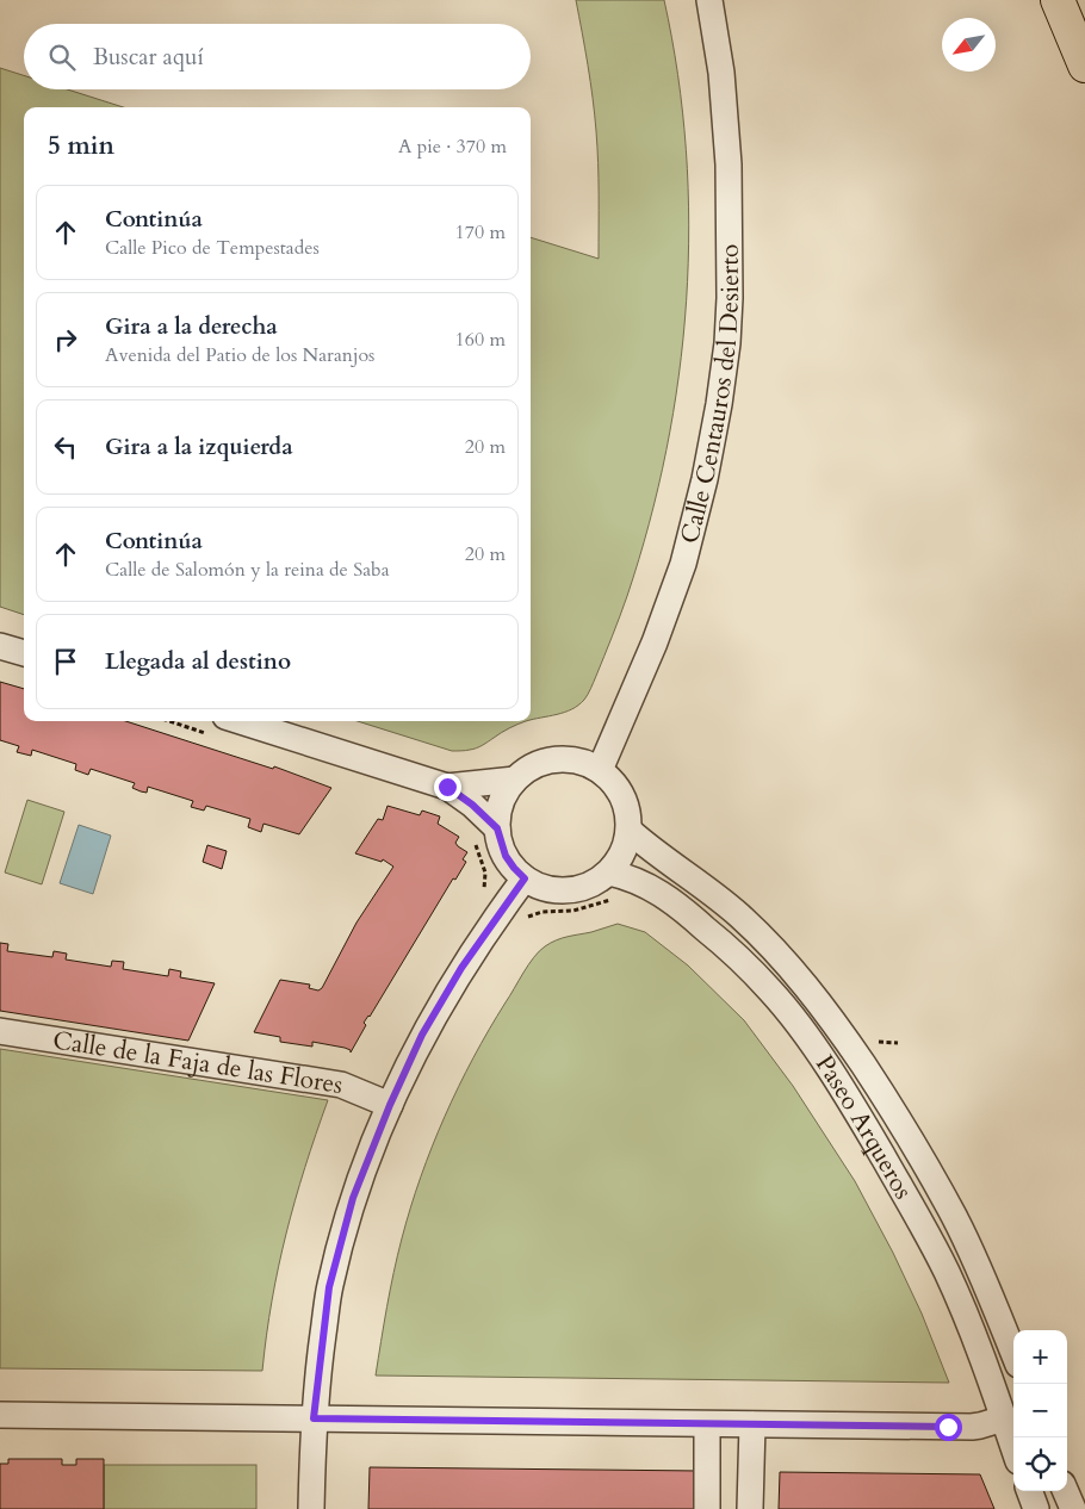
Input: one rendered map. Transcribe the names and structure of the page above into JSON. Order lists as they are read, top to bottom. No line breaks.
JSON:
{"streets":{"street":["Calle Centauros del Desierto","Calle de la Faja de las Flores","Paseo Arqueros"]},"crossings":[["Calle Centauros del Desierto","Paseo Arqueros"]],"north":"bottom left","page":{"search":"Buscar aquí","heading":["5 min","A pie · 370 m"],"list":[["Continúa","Calle Pico de Tempestades","170 m"],["Gira a la derecha","Avenida del Patio de los Naranjos","160 m"],["Gira a la izquierda","20 m"],["Continúa","Calle de Salomón y la reina de Saba","20 m"],"Llegada al destino"],"map_buttons":["+","−"]}}
